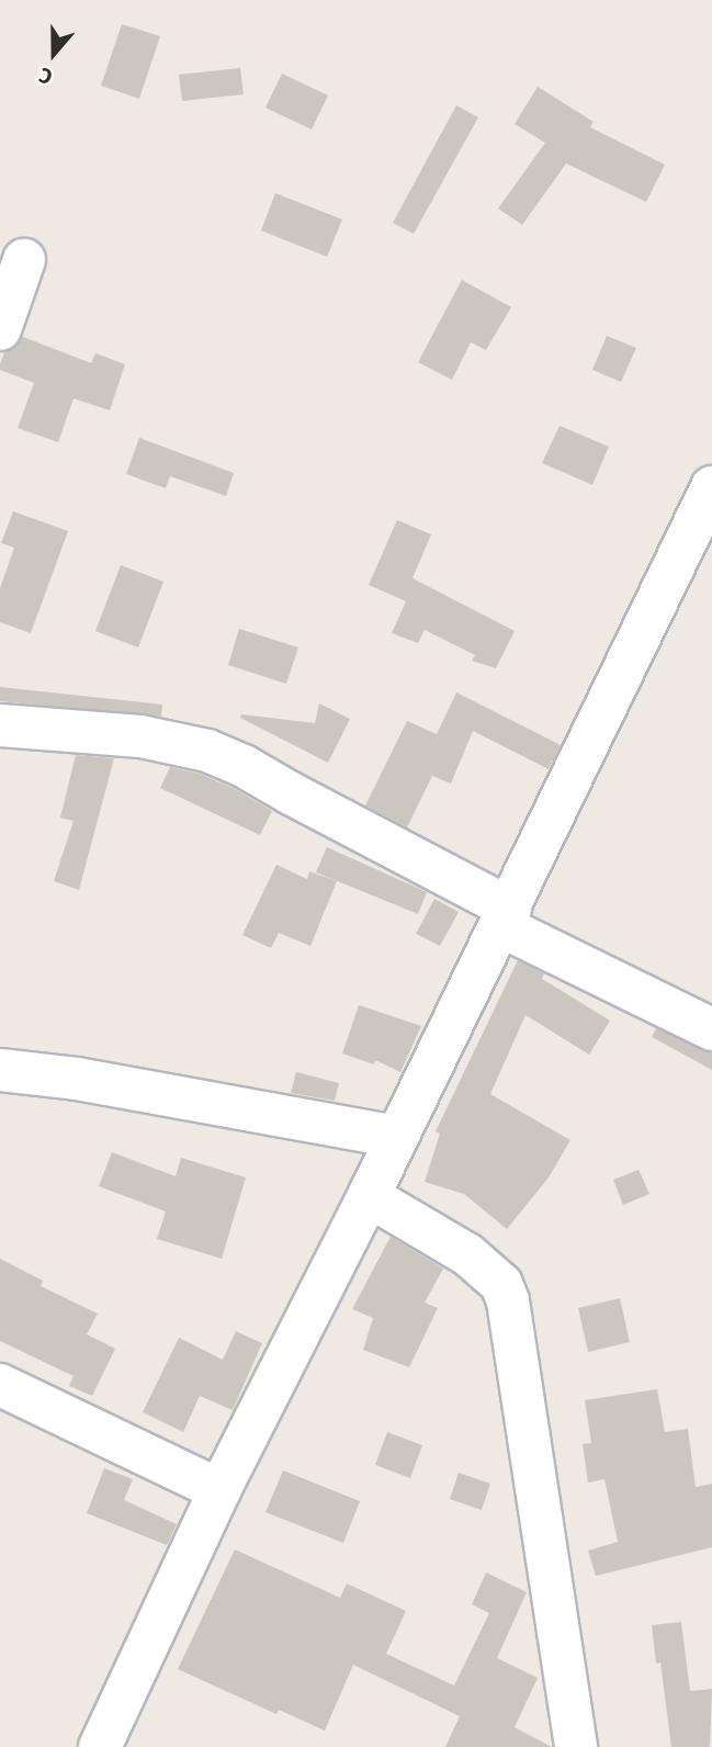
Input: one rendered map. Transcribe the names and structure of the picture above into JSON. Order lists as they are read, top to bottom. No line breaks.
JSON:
{"north":"bottom"}
